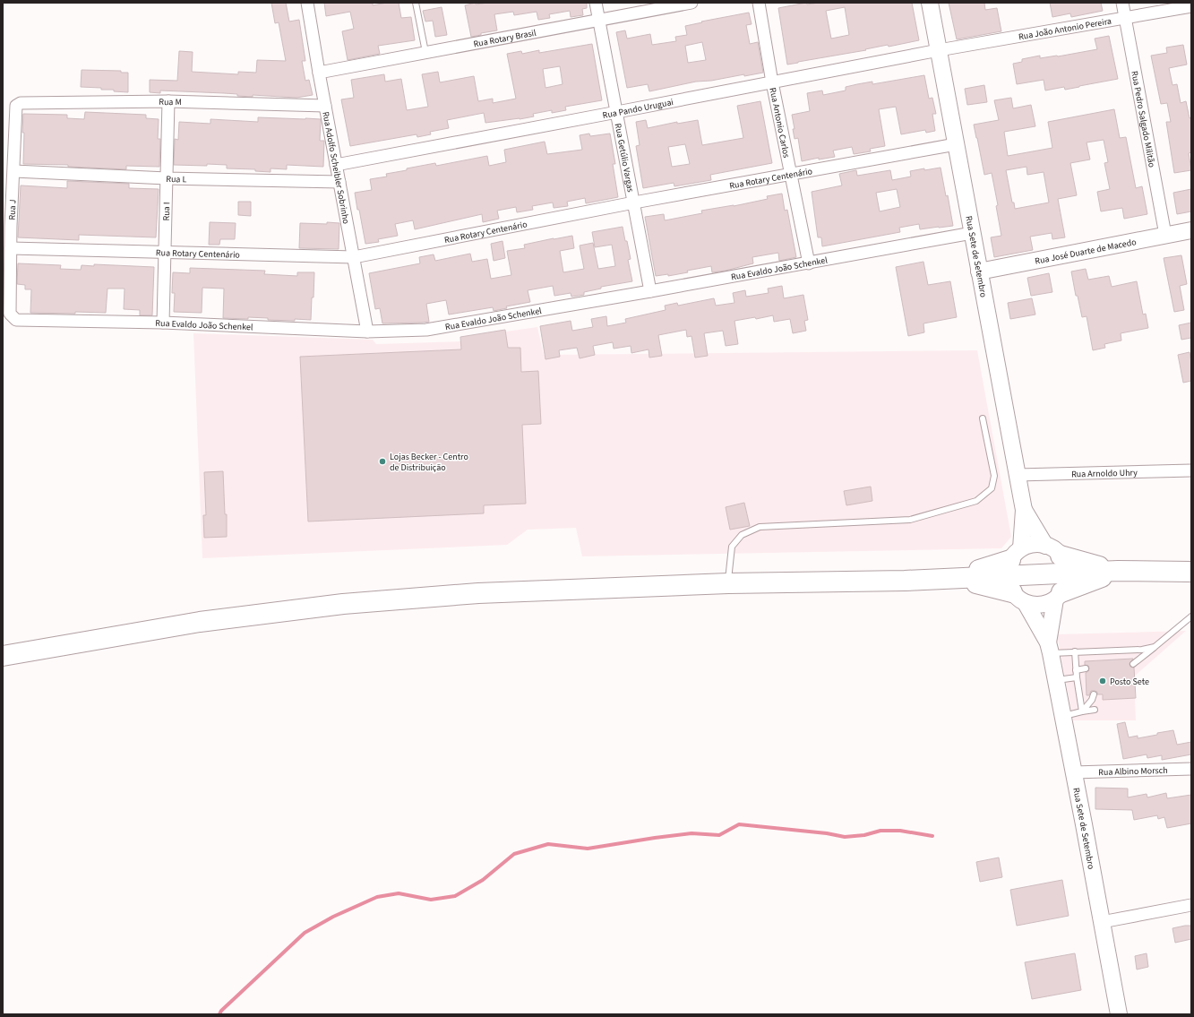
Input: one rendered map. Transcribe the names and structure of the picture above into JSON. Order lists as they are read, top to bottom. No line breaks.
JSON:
{"streets":{"street":["Rua João Antonio Pereira","Rua Rotary Brasil","Rua M","Rua Pando Uruguai","Rua Pedro Salgado Militão","Rua Antonio Carlos","Rua Getúlio Vargas","Rua Adolfo Scheibler Sobrinho","Rua Rotary Centenário","Rua L","Rua J","Rua I","Rua José Duarte de Macedo","Rua Sete de Setembro","Rua Evaldo João Schenkel","Rua Arnoldo Uhry","Rua Albino Morsch"]},"crossings":[["Rua João Antonio Pereira","Rua Pando Uruguai"],["Rua João Antonio Pereira","Rua Pedro Salgado Militão"],["Rua João Antonio Pereira","Rua Sete de Setembro"],["Rua Rotary Brasil","Rua Getúlio Vargas"],["Rua Rotary Brasil","Rua Adolfo Scheibler Sobrinho"],["Rua M","Rua Adolfo Scheibler Sobrinho"],["Rua M","Rua J"],["Rua M","Rua I"],["Rua Pando Uruguai","Rua Antonio Carlos"],["Rua Pando Uruguai","Rua Getúlio Vargas"],["Rua Pando Uruguai","Rua Adolfo Scheibler Sobrinho"],["Rua Pando Uruguai","Rua Sete de Setembro"],["Rua Pedro Salgado Militão","Rua José Duarte de Macedo"],["Rua Antonio Carlos","Rua Rotary Centenário"],["Rua Antonio Carlos","Rua Evaldo João Schenkel"],["Rua Getúlio Vargas","Rua Rotary Centenário"],["Rua Getúlio Vargas","Rua Evaldo João Schenkel"],["Rua Adolfo Scheibler Sobrinho","Rua Rotary Centenário"],["Rua Adolfo Scheibler Sobrinho","Rua L"],["Rua Adolfo Scheibler Sobrinho","Rua Evaldo João Schenkel"],["Rua Rotary Centenário","Rua J"],["Rua Rotary Centenário","Rua I"],["Rua Rotary Centenário","Rua Sete de Setembro"],["Rua L","Rua J"],["Rua L","Rua I"],["Rua J","Rua Evaldo João Schenkel"],["Rua I","Rua Evaldo João Schenkel"],["Rua José Duarte de Macedo","Rua Sete de Setembro"],["Rua Sete de Setembro","Rua Evaldo João Schenkel"],["Rua Sete de Setembro","Rua Arnoldo Uhry"],["Rua Sete de Setembro","Rua Albino Morsch"]],"places":["Lojas Becker - Centro de Distribuição","Posto Sete"]}
